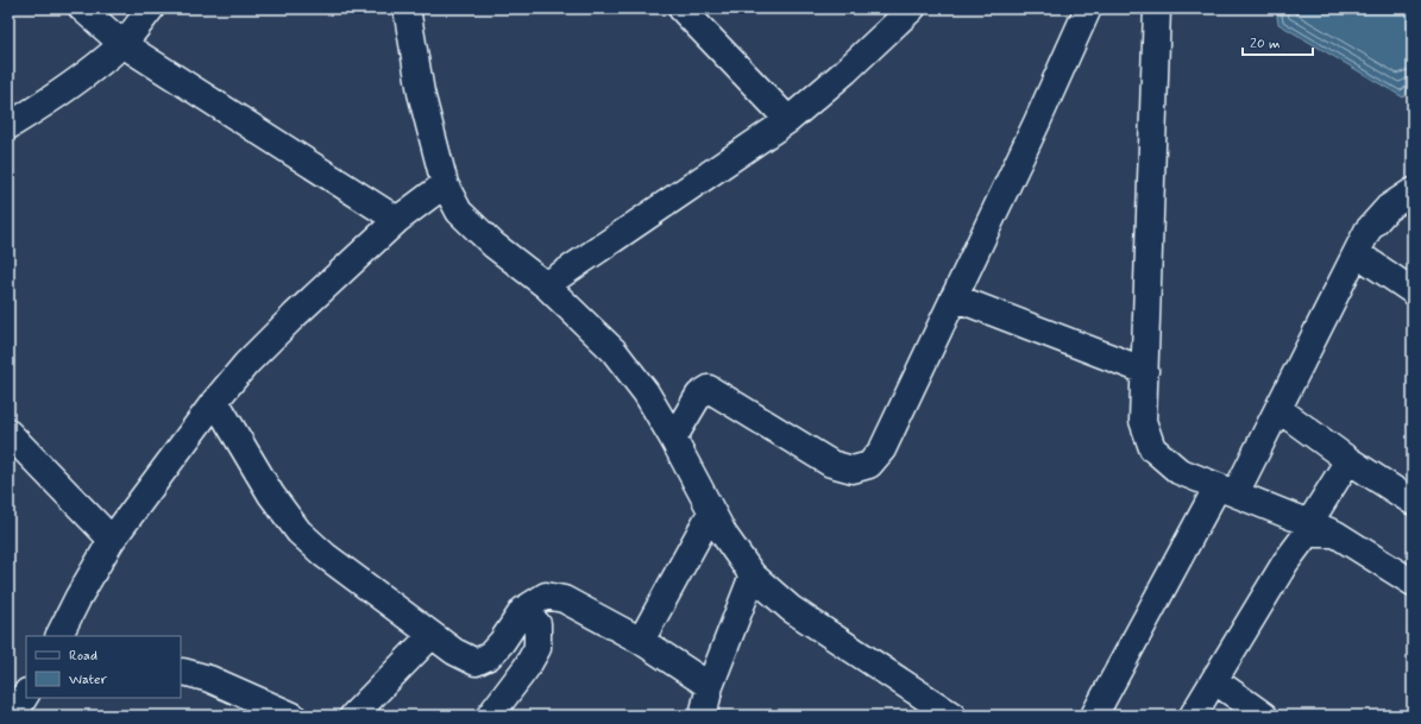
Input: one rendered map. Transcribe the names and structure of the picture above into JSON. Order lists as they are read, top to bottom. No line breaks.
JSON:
{"legend":["Road","Water"],"scale_bar":"20 m"}
